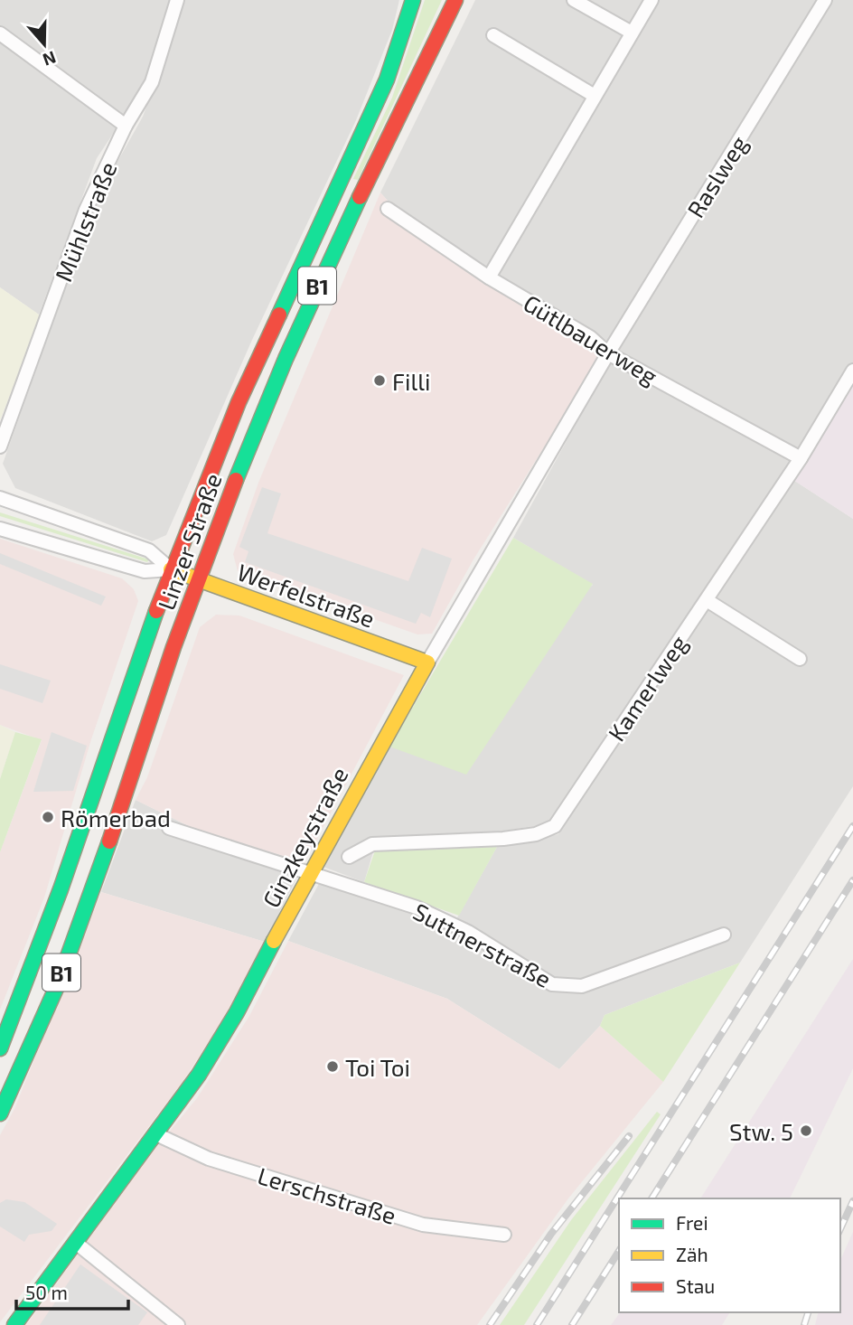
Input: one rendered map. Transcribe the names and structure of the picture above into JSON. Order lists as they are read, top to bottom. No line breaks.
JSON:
{"streets":{"main road":["B1","Linzer Straße","Werfelstraße","Ginzkeystraße"],"street":["Raslweg","Mühlstraße","Gütlbauerweg","Kamerlweg","Suttnerstraße","Lerschstraße"]},"crossings":[["Raslweg","Gütlbauerweg"],["Raslweg","Ginzkeystraße"],["Gütlbauerweg","Kamerlweg"],["Gütlbauerweg","Ginzkeystraße"],["Linzer Straße","Werfelstraße"],["Werfelstraße","Ginzkeystraße"],["Ginzkeystraße","Suttnerstraße"],["Ginzkeystraße","Lerschstraße"]],"places":["Filli","Römerbad","Toi Toi","Stw. 5"],"legend":["Frei","Zäh","Stau"],"scale_bar":"50 m","north":"bottom"}
